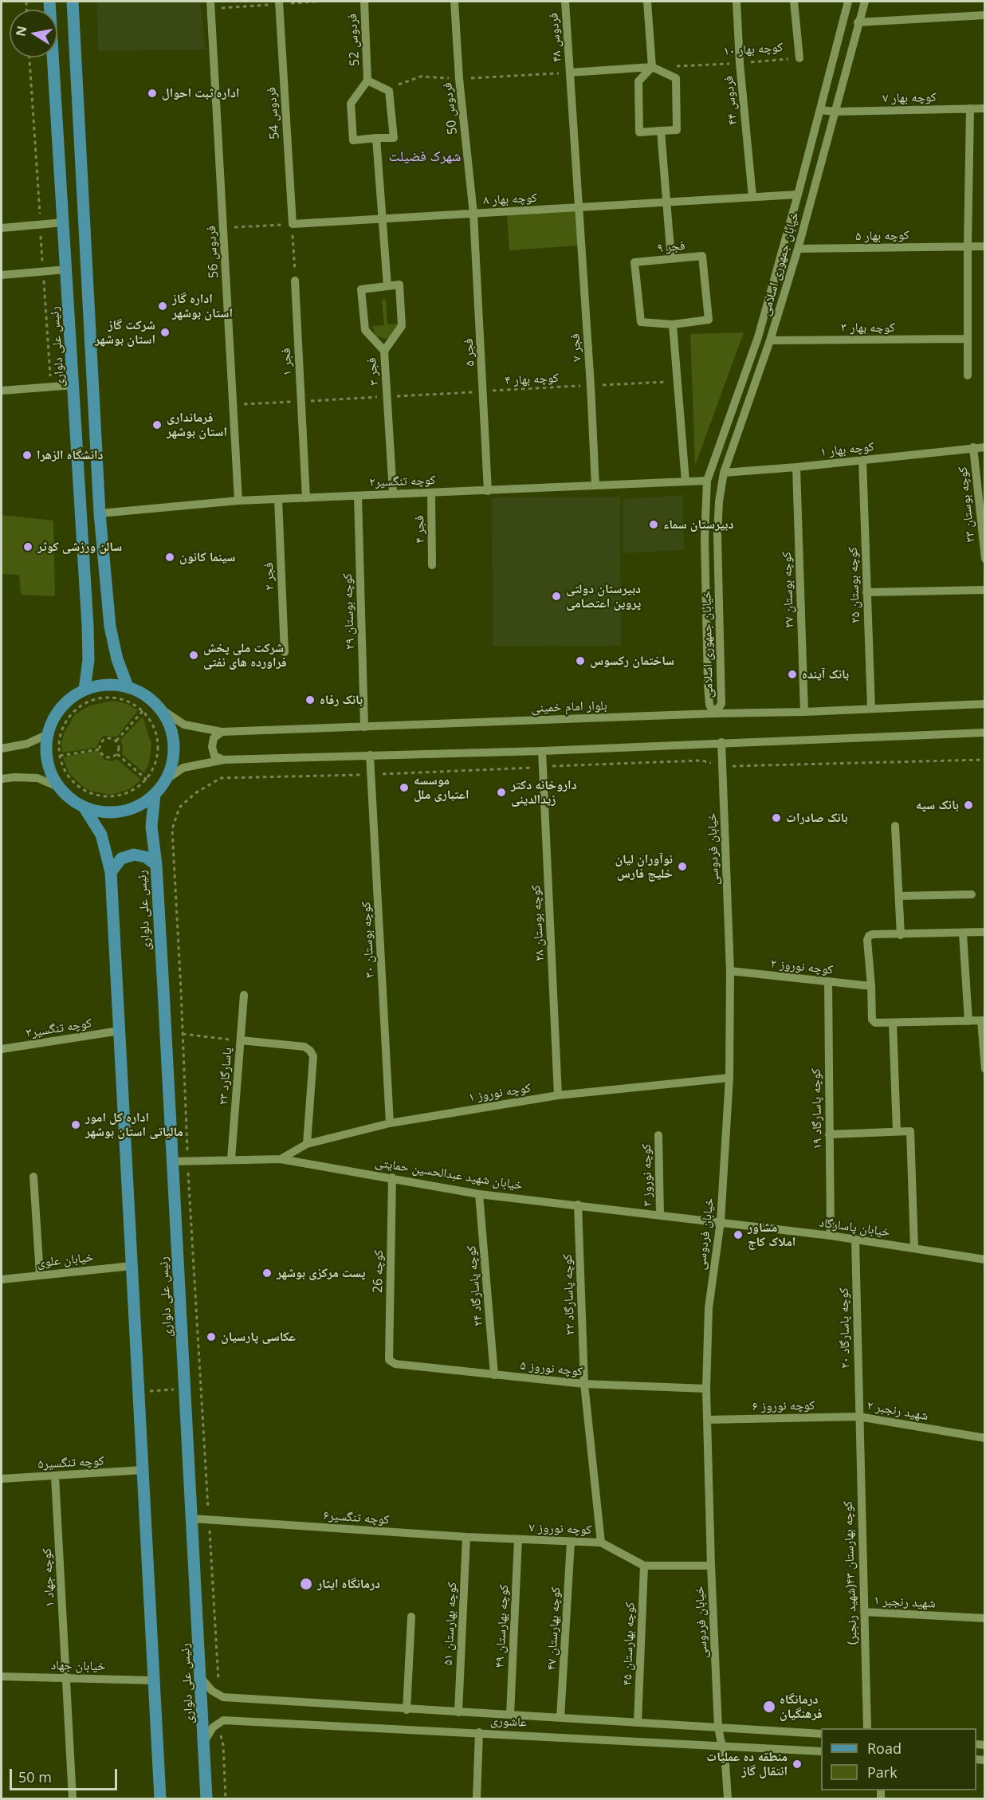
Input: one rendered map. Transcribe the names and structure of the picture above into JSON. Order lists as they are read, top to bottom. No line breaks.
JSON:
{"streets":{"main road":["رئیس علی دلواری"],"street":["فردوس ۴۸","فردوس 52","کوچه بهار ۱۰","کوچه بهار ۷","فردوس ۴۴","فردوس 50","فردوس 54","کوچه بهار ۸","کوچه بهار ۵","فجر ۹","فردوس 56","خیابان جمهوری اسلامی","کوچه بهار ۳","فجر ۷","فجر ۵","فجر ۱","فجر ۳","کوچه بهار ۱","کوچه تنگسیر۲","کوچه بوستان ۲۳","فجر ۴","فجر ۲","کوچه بوستان ۲۵","کوچه بوستان ۲۷","کوچه بوستان ۲۹","بلوار امام خمینی","خیابان فردوسی","کوچه بوستان ۲۸","کوچه بوستان ۳۰","کوچه نوروز ۲","کوچه تنگسیر۳","پاسارگارد ۲۳","کوچه نوروز ۱","کوچه پاسارگاد ۱۹","خیابان شهید عبدالحسین حمایتی","کوچه نوروز ۳","خیابان پاسارگاد","خیابان علوی","کوچه 26","کوچه پاسارگاد ۲۴","کوچه پاسارگاد ۲۲","کوچه پاسارگاد ۲۰","کوچه نوروز ۵","کوچه نوروز ۶","شهید رنجبر ۲","کوچه تنگسیر۵","کوچه تنگسیر۶","کوچه نوروز ۷","کوچه بهارستان ۴۳(شهید رنجبر)","کوچه جهاد ۱","شهید رنجبر ۱","کوچه بهارستان ۵۱","کوچه بهارستان ۴۹","کوچه بهارستان ۴۷","کوچه بهارستان ۴۵","خیابان جهاد","عاشوری"],"path":["کوچه بهار ۴"]},"crossings":[["فردوس ۴۸","کوچه بهار ۸"],["فردوس ۴۸","فجر ۷"],["کوچه بهار ۱۰","فردوس ۴۴"],["کوچه بهار ۷","خیابان جمهوری اسلامی"],["فردوس ۴۴","کوچه بهار ۸"],["فردوس 50","کوچه بهار ۸"],["فردوس 50","فجر ۵"],["فردوس 54","کوچه بهار ۸"],["کوچه بهار ۸","خیابان جمهوری اسلامی"],["کوچه بهار ۸","فجر ۷"],["کوچه بهار ۸","فجر ۵"],["کوچه بهار ۵","خیابان جمهوری اسلامی"],["فردوس 56","کوچه تنگسیر۲"],["خیابان جمهوری اسلامی","کوچه بهار ۳"],["خیابان جمهوری اسلامی","کوچه بهار ۱"],["خیابان جمهوری اسلامی","کوچه تنگسیر۲"],["خیابان جمهوری اسلامی","بلوار امام خمینی"],["رئیس علی دلواری","خیابان شهید عبدالحسین حمایتی"],["رئیس علی دلواری","کوچه تنگسیر۶"],["فجر ۷","کوچه بهار ۴"],["فجر ۷","کوچه تنگسیر۲"],["فجر ۵","کوچه بهار ۴"],["فجر ۵","کوچه تنگسیر۲"],["فجر ۱","کوچه تنگسیر۲"],["فجر ۳","کوچه بهار ۴"],["فجر ۳","کوچه تنگسیر۲"],["کوچه بهار ۱","کوچه بوستان ۲۳"],["کوچه بهار ۱","کوچه بوستان ۲۵"],["کوچه بهار ۱","کوچه بوستان ۲۷"],["کوچه تنگسیر۲","فجر ۴"],["کوچه تنگسیر۲","فجر ۲"],["کوچه تنگسیر۲","کوچه بوستان ۲۹"],["کوچه بوستان ۲۵","بلوار امام خمینی"],["کوچه بوستان ۲۷","بلوار امام خمینی"],["کوچه بوستان ۲۹","بلوار امام خمینی"],["خیابان فردوسی","کوچه نوروز ۲"],["خیابان فردوسی","کوچه نوروز ۱"],["خیابان فردوسی","خیابان شهید عبدالحسین حمایتی"],["خیابان فردوسی","خیابان پاسارگاد"],["خیابان فردوسی","کوچه نوروز ۵"],["خیابان فردوسی","کوچه نوروز ۶"],["خیابان فردوسی","کوچه نوروز ۷"],["خیابان فردوسی","عاشوری"],["کوچه بوستان ۲۸","کوچه نوروز ۱"],["کوچه بوستان ۳۰","کوچه نوروز ۱"],["کوچه نوروز ۲","کوچه پاسارگاد ۱۹"],["پاسارگارد ۲۳","خیابان شهید عبدالحسین حمایتی"],["کوچه نوروز ۱","خیابان شهید عبدالحسین حمایتی"],["کوچه پاسارگاد ۱۹","خیابان پاسارگاد"],["خیابان شهید عبدالحسین حمایتی","کوچه نوروز ۳"],["خیابان شهید عبدالحسین حمایتی","خیابان پاسارگاد"],["خیابان شهید عبدالحسین حمایتی","کوچه 26"],["خیابان شهید عبدالحسین حمایتی","کوچه پاسارگاد ۲۴"],["خیابان شهید عبدالحسین حمایتی","کوچه پاسارگاد ۲۲"],["خیابان پاسارگاد","کوچه پاسارگاد ۲۰"],["کوچه 26","کوچه نوروز ۵"],["کوچه پاسارگاد ۲۴","کوچه نوروز ۵"],["کوچه پاسارگاد ۲۲","کوچه نوروز ۵"],["کوچه پاسارگاد ۲۲","کوچه نوروز ۷"],["کوچه پاسارگاد ۲۰","کوچه نوروز ۶"],["کوچه پاسارگاد ۲۰","شهید رنجبر ۲"],["کوچه پاسارگاد ۲۰","کوچه بهارستان ۴۳(شهید رنجبر)"],["کوچه نوروز ۶","شهید رنجبر ۲"],["کوچه نوروز ۶","کوچه بهارستان ۴۳(شهید رنجبر)"],["شهید رنجبر ۲","کوچه بهارستان ۴۳(شهید رنجبر)"],["کوچه تنگسیر۵","کوچه جهاد ۱"],["کوچه تنگسیر۶","کوچه نوروز ۷"],["کوچه تنگسیر۶","کوچه بهارستان ۵۱"],["کوچه تنگسیر۶","کوچه بهارستان ۴۹"],["کوچه نوروز ۷","کوچه بهارستان ۴۹"],["کوچه نوروز ۷","کوچه بهارستان ۴۷"],["کوچه نوروز ۷","کوچه بهارستان ۴۵"],["کوچه بهارستان ۴۳(شهید رنجبر)","شهید رنجبر ۱"],["کوچه جهاد ۱","خیابان جهاد"],["کوچه بهارستان ۵۱","عاشوری"],["کوچه بهارستان ۴۹","عاشوری"],["کوچه بهارستان ۴۷","عاشوری"],["کوچه بهارستان ۴۵","عاشوری"]],"districts":["شهرک فضیلت"],"places":["اداره ثبت احوال","اداره گاز استان بوشهر","شرکت گاز استان بوشهر","فرمانداری استان بوشهر","دانشگاه الزهرا","دبیرستان سماء","سالن ورزشی کوثر","سینما کانون","دبیرستان دولتی پروین اعتصامی","شرکت ملی پخش فراورده های نفتی","ساختمان رکسوس","بانک آینده","بانک رفاه","موسسه اعتباری ملل","داروخانه دکتر زیدالدینی","بانک سپه","بانک صادرات","نوآوران لیان خلیج فارس","اداره کل امور مالیاتی استان بوشهر","مشاور املاک کاج","پست مرکزی بوشهر","عکاسی پارسیان","درمانگاه ایثار","درمانگاه فرهنگیان","منطقه ده عملیات انتقال گاز"],"legend":["Road","Park"],"scale_bar":"50 m","north":"left"}
